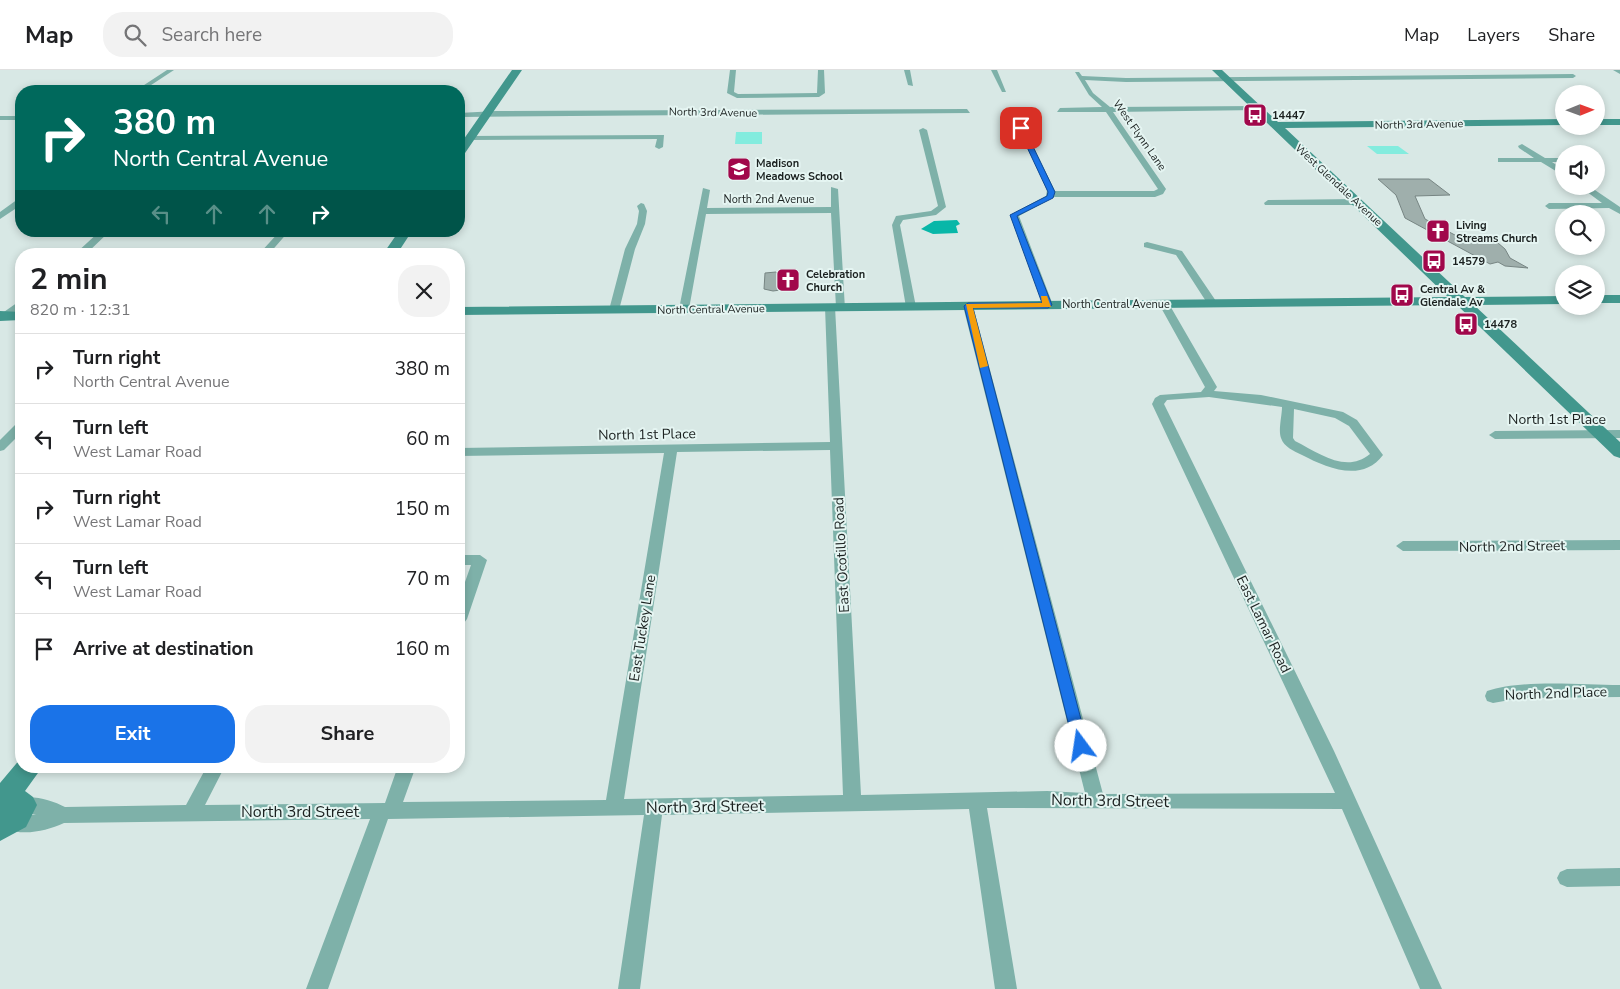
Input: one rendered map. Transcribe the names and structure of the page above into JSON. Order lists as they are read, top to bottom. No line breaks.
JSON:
{"streets":{"main road":["North 3rd Avenue","West Glendale Avenue","North Central Avenue"],"street":["West Flynn Lane","North 2nd Avenue","North 1st Place","North 2nd Street","East Ocotillo Road","East Lamar Road","East Tuckey Lane","North 2nd Place","North 3rd Street"]},"crossings":[["North 3rd Avenue","West Glendale Avenue"],["West Glendale Avenue","North Central Avenue"],["West Glendale Avenue","North 1st Place"],["North 2nd Avenue","East Ocotillo Road"],["North Central Avenue","East Ocotillo Road"],["North 1st Place","East Ocotillo Road"],["North 1st Place","East Tuckey Lane"],["East Ocotillo Road","North 3rd Street"],["East Lamar Road","North 3rd Street"],["East Tuckey Lane","North 3rd Street"]],"places":{"bus stop":["14447","14579","Central Av & Glendale Av","14478"],"school or university":["Madison Meadows School"],"church":["Living Streams Church","Celebration Church"]},"north":"right","page":{"header":"Map","search":"Search here","nav":["Map","Layers","Share"],"turn":["380 m","North Central Avenue"],"heading":["2 min","820 m · 12:31"],"list":[{"name":"Turn right","note":"North Central Avenue","value":"380 m"},{"name":"Turn left","note":"West Lamar Road","value":"60 m"},{"name":"Turn right","note":"West Lamar Road","value":"150 m"},{"name":"Turn left","note":"West Lamar Road","value":"70 m"},{"name":"Arrive at destination","value":"160 m"}],"buttons":["Exit","Share"]}}
